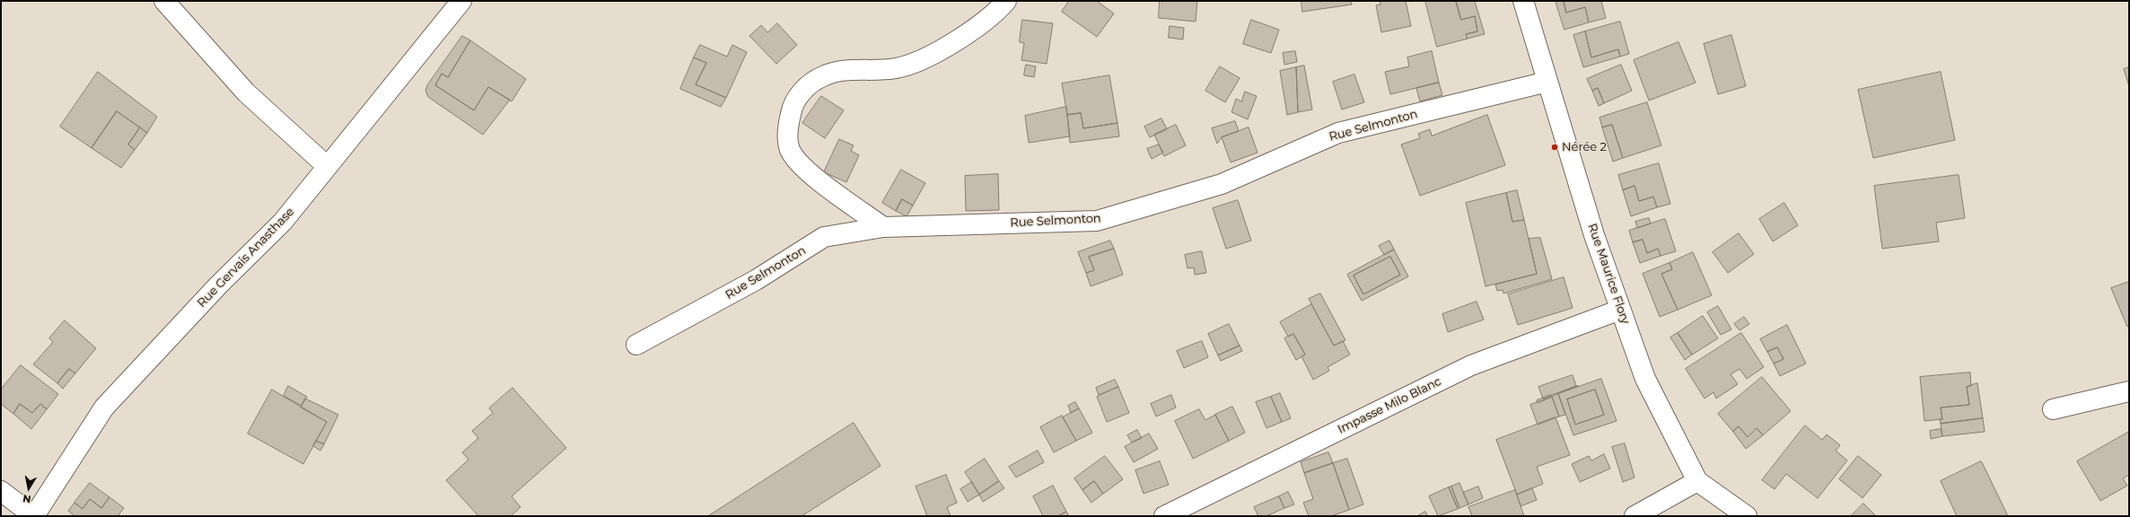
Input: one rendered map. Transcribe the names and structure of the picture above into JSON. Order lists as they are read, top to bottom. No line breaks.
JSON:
{"streets":{"street":["Rue Selmonton","Rue Gervais Anasthase","Rue Maurice Flory","Impasse Milo Blanc"]},"crossings":[["Rue Selmonton","Rue Maurice Flory"],["Rue Maurice Flory","Impasse Milo Blanc"]],"places":["Nérée 2"],"north":"bottom"}
